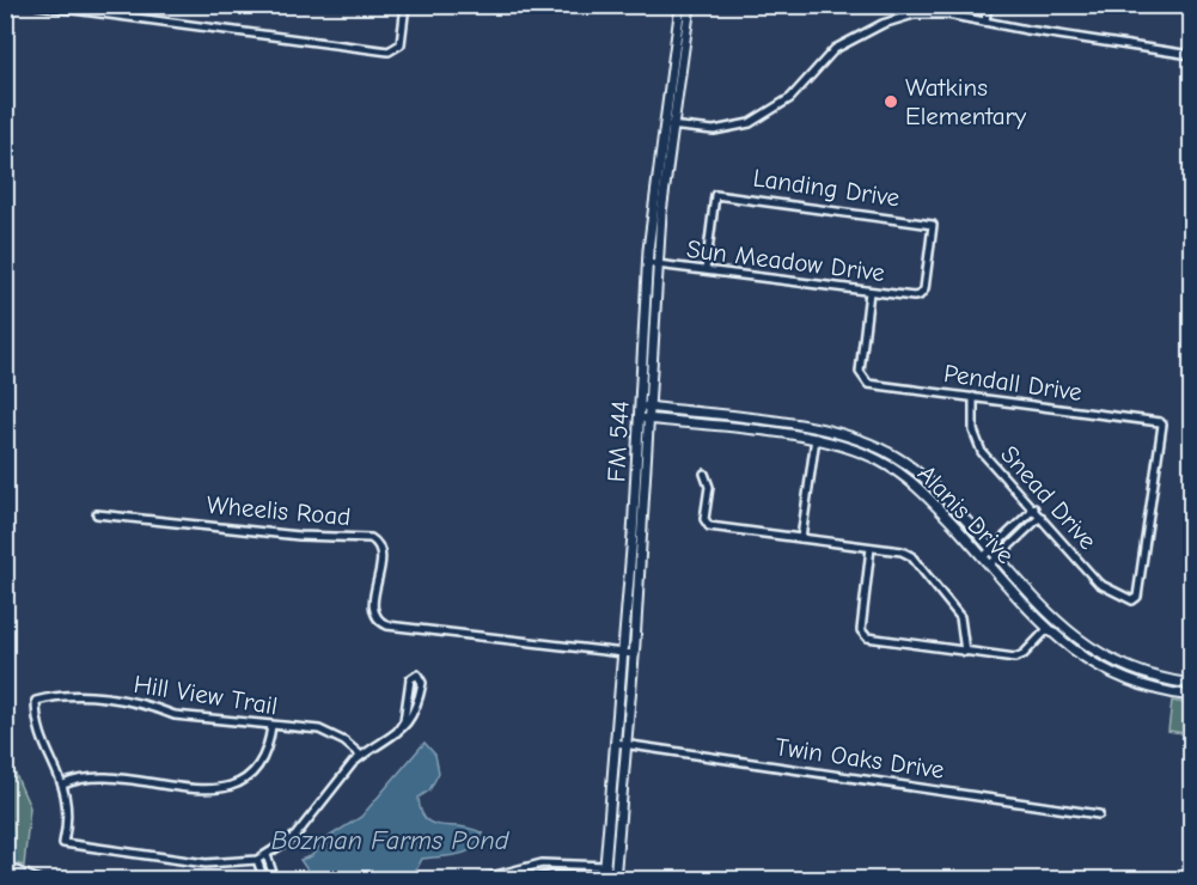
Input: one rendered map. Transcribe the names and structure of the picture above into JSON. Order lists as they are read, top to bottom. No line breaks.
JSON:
{"streets":{"main road":["FM 544","Alanis Drive"],"street":["Landing Drive","Sun Meadow Drive","Pendall Drive","Snead Drive","Wheelis Road","Hill View Trail","Twin Oaks Drive"]},"crossings":[["Landing Drive","Sun Meadow Drive"],["Sun Meadow Drive","Pendall Drive"],["Sun Meadow Drive","FM 544"],["Pendall Drive","Snead Drive"],["FM 544","Wheelis Road"],["FM 544","Alanis Drive"],["FM 544","Twin Oaks Drive"]],"water":["Bozman Farms Pond"],"places":["Watkins Elementary"]}
